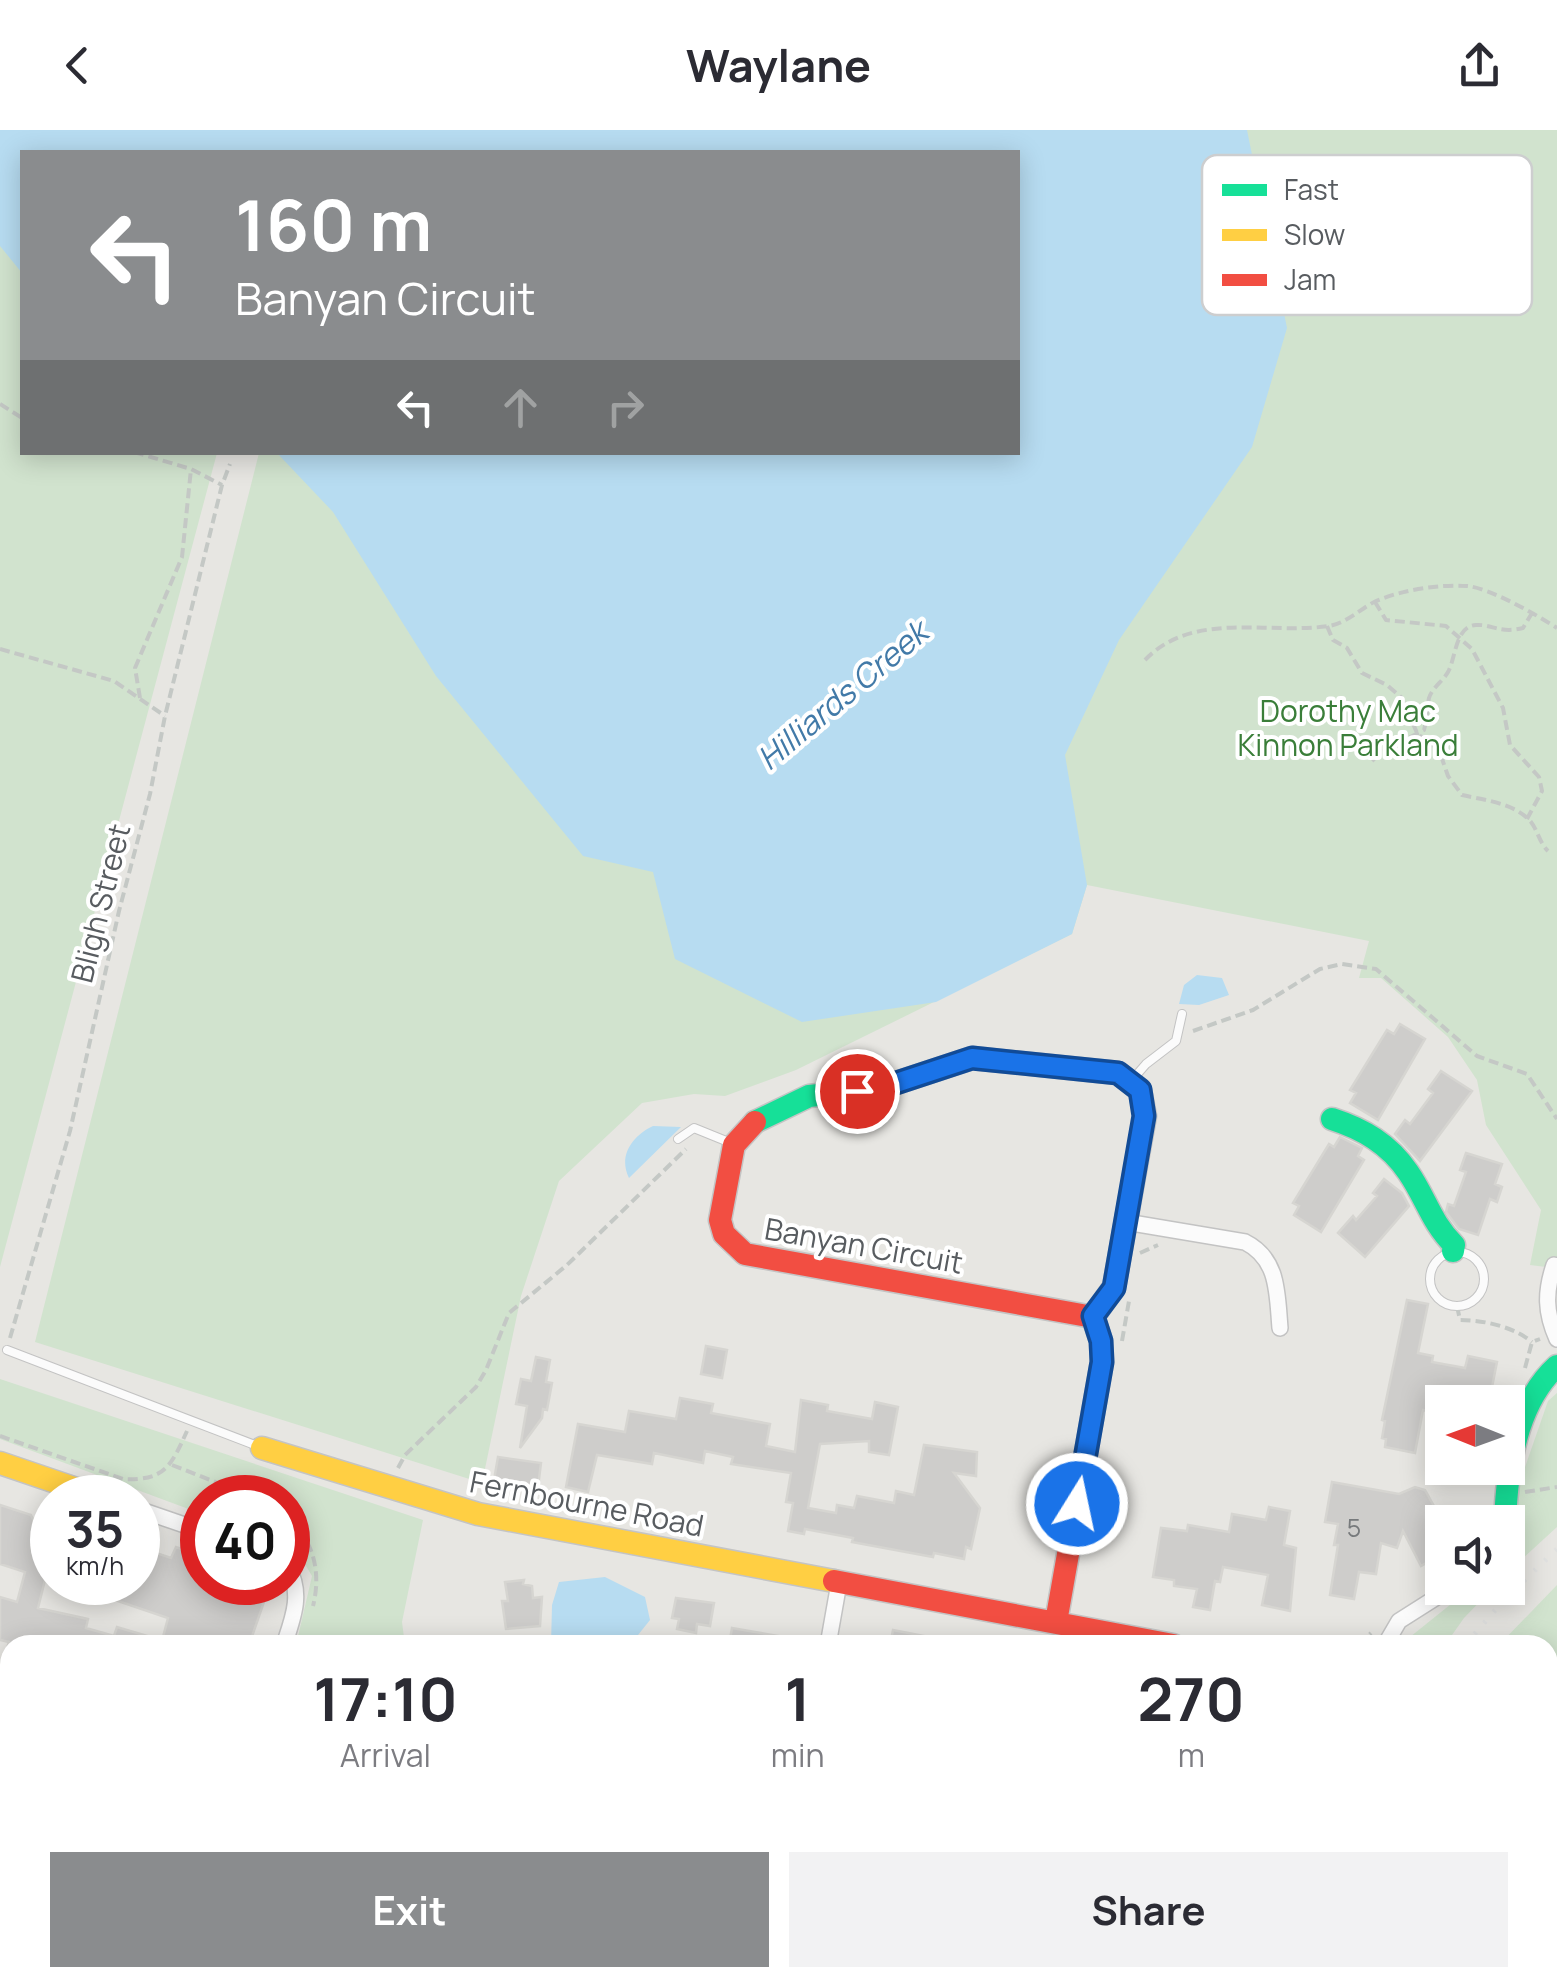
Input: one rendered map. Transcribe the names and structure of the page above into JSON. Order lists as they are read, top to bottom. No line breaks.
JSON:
{"streets":{"street":["Banyan Circuit","Fernbourne Road"],"path":["Bligh Street"]},"crossings":[["Bligh Street","Fernbourne Road"]],"water":["Hilliards Creek"],"parks":["Dorothy Mac Kinnon Parkland"],"house_numbers":["5"],"legend":["Fast","Slow","Jam"],"north":"left","page":{"header":"Waylane","turn":["160 m","Banyan Circuit"],"speed":"35 km/h","limit":"40","eta":["17:10","Arrival","1","min","270","m"],"buttons":["Exit","Share"]}}
